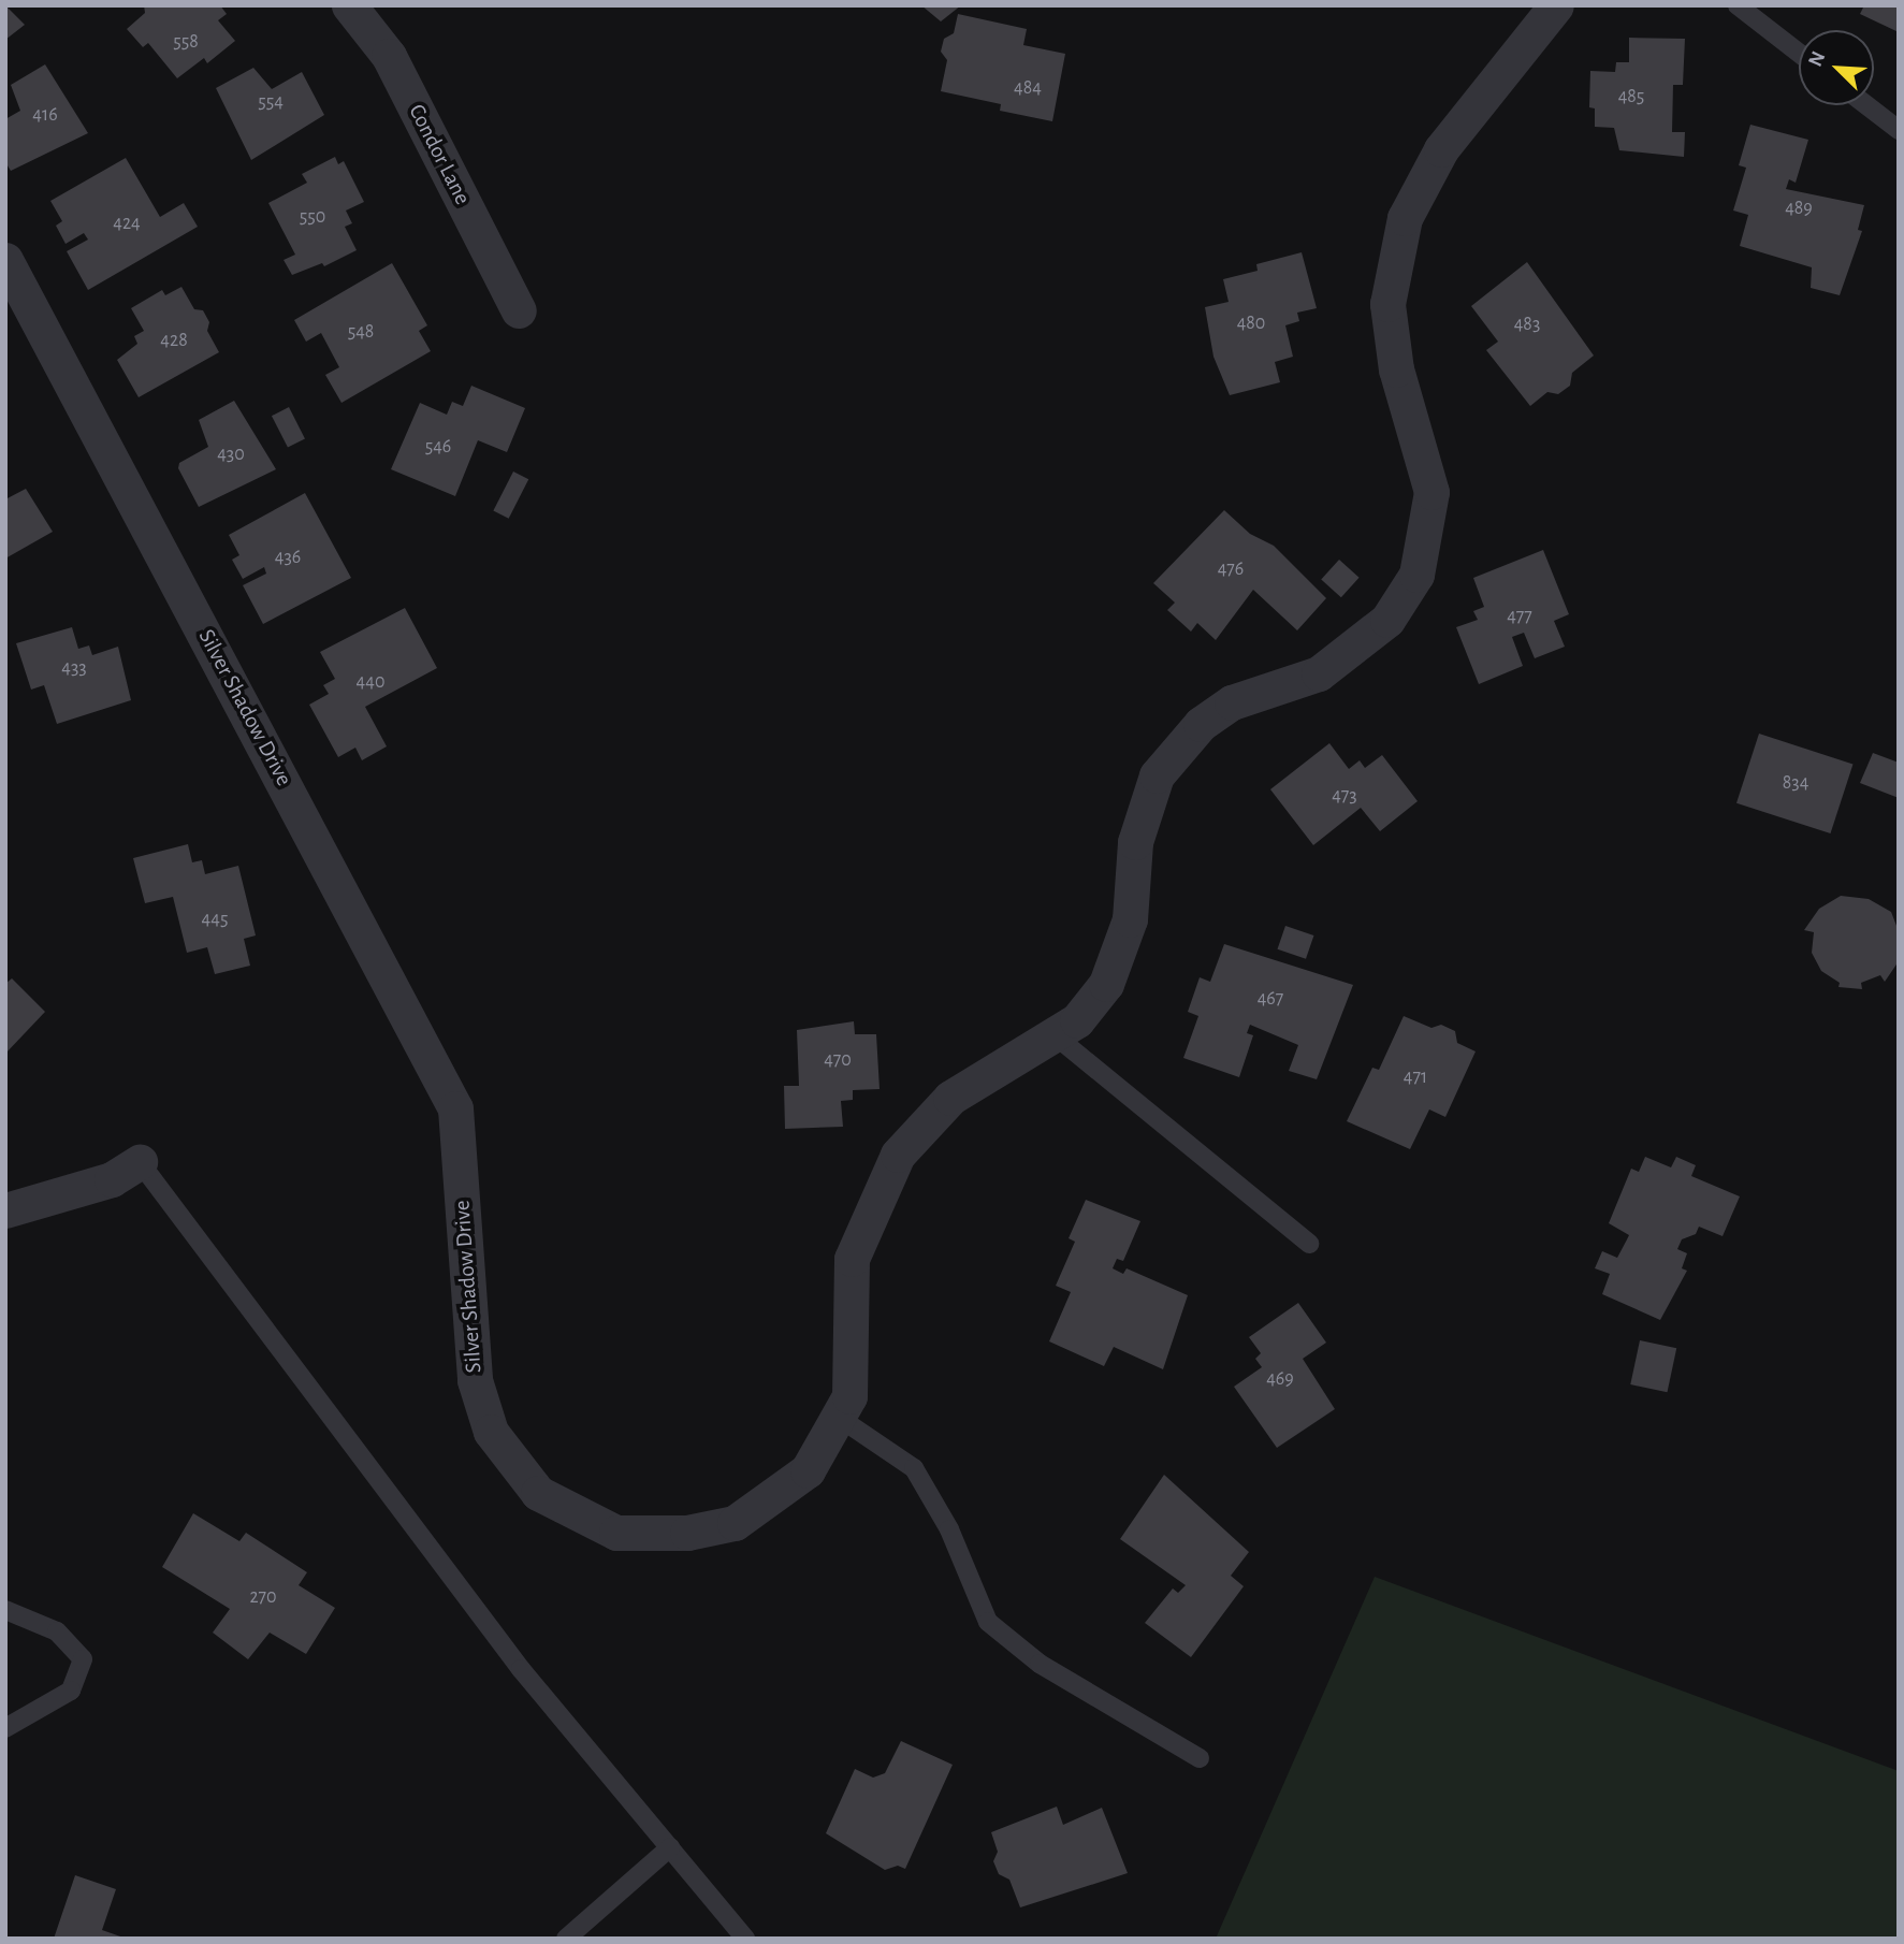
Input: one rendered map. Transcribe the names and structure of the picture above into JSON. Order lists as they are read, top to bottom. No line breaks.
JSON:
{"streets":{"street":["Condor Lane","Silver Shadow Drive"]},"house_numbers":["558","484","485","554","416","489","550","424","480","483","548","428","546","430","436","476","477","433","440","834","473","445","467","470","471","469","270"],"north":"top left"}
